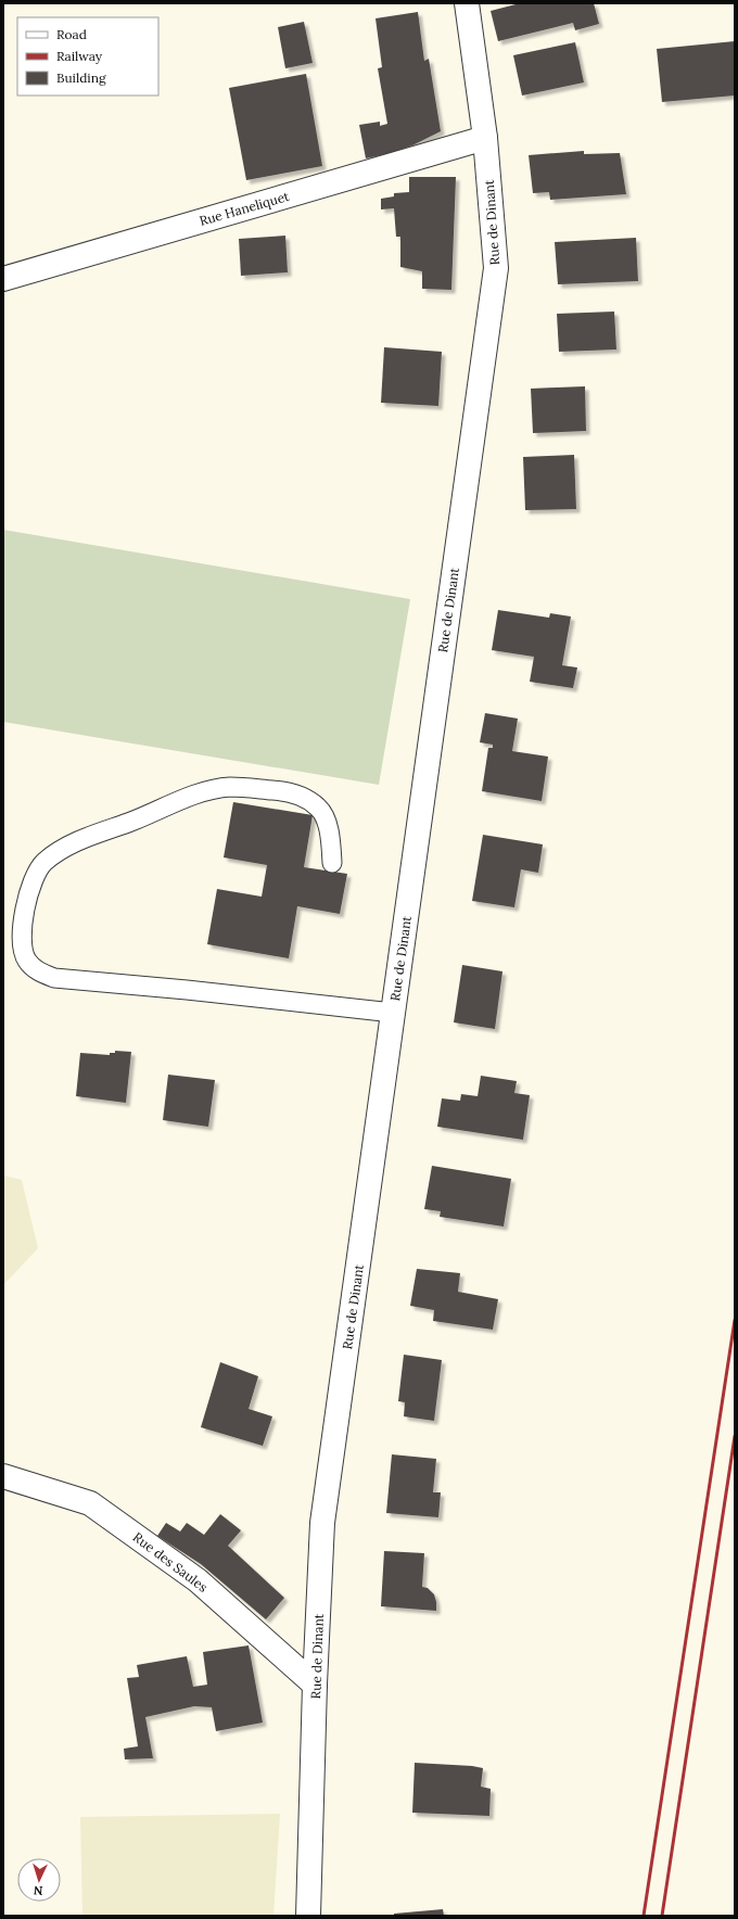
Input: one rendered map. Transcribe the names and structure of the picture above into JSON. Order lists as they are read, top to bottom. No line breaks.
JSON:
{"streets":{"street":["Rue Haneliquet","Rue de Dinant","Rue des Saules"]},"crossings":[["Rue Haneliquet","Rue de Dinant"],["Rue de Dinant","Rue des Saules"]],"legend":["Road","Railway","Building"],"north":"bottom"}
